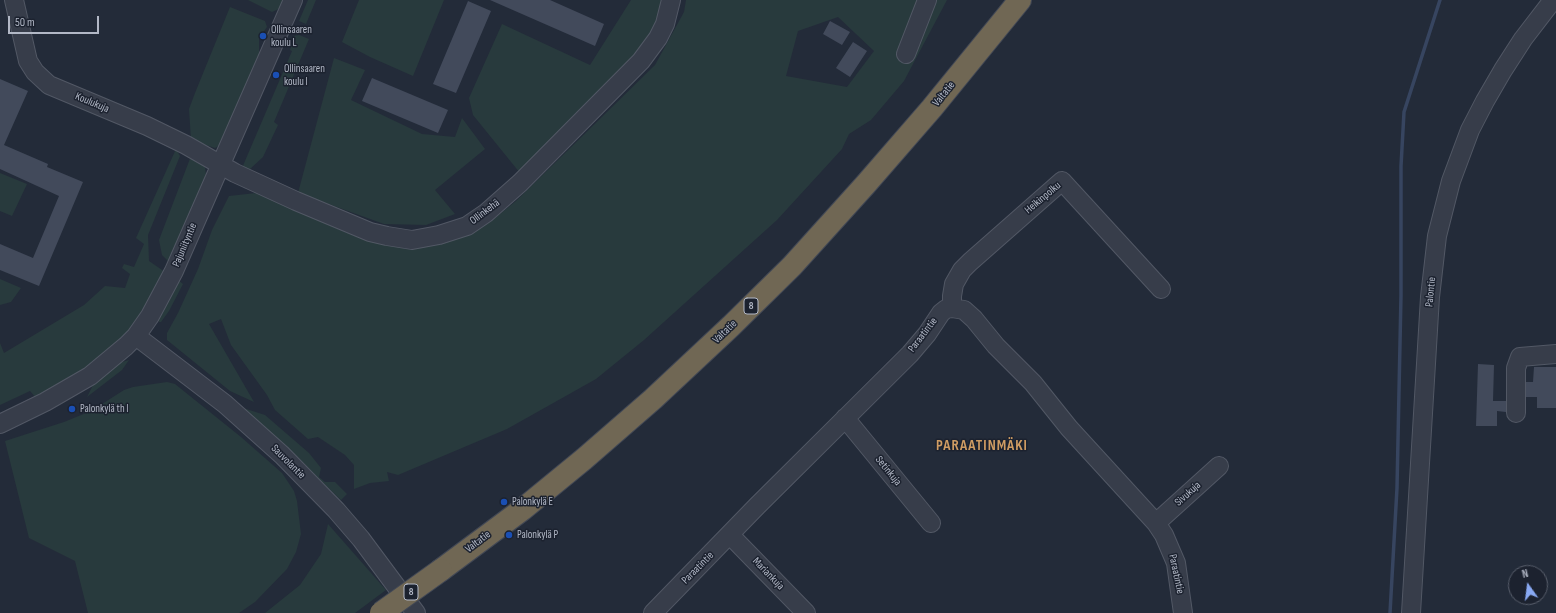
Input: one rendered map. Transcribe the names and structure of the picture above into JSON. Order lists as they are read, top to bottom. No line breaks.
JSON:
{"streets":{"highway":["Valtatie","8"],"street":["Koulukuja","Heikinpolku","Ollinkehä","Pajuniityntie","Palontie","Paraatintie","Sauvolantie","Setinkuja","Sivukuja","Mariankuja"]},"crossings":[["Koulukuja","Ollinkehä"],["Koulukuja","Pajuniityntie"],["Heikinpolku","Paraatintie"],["Ollinkehä","Pajuniityntie"],["Pajuniityntie","Sauvolantie"],["Paraatintie","Setinkuja"],["Paraatintie","Sivukuja"],["Paraatintie","Mariankuja"]],"districts":["PARAATINMÄKI"],"places":["Ollinsaaren koulu L","Ollinsaaren koulu I","Palonkylä th I","Palonkylä E","Palonkylä P"],"scale_bar":"50 m","north":"top"}
